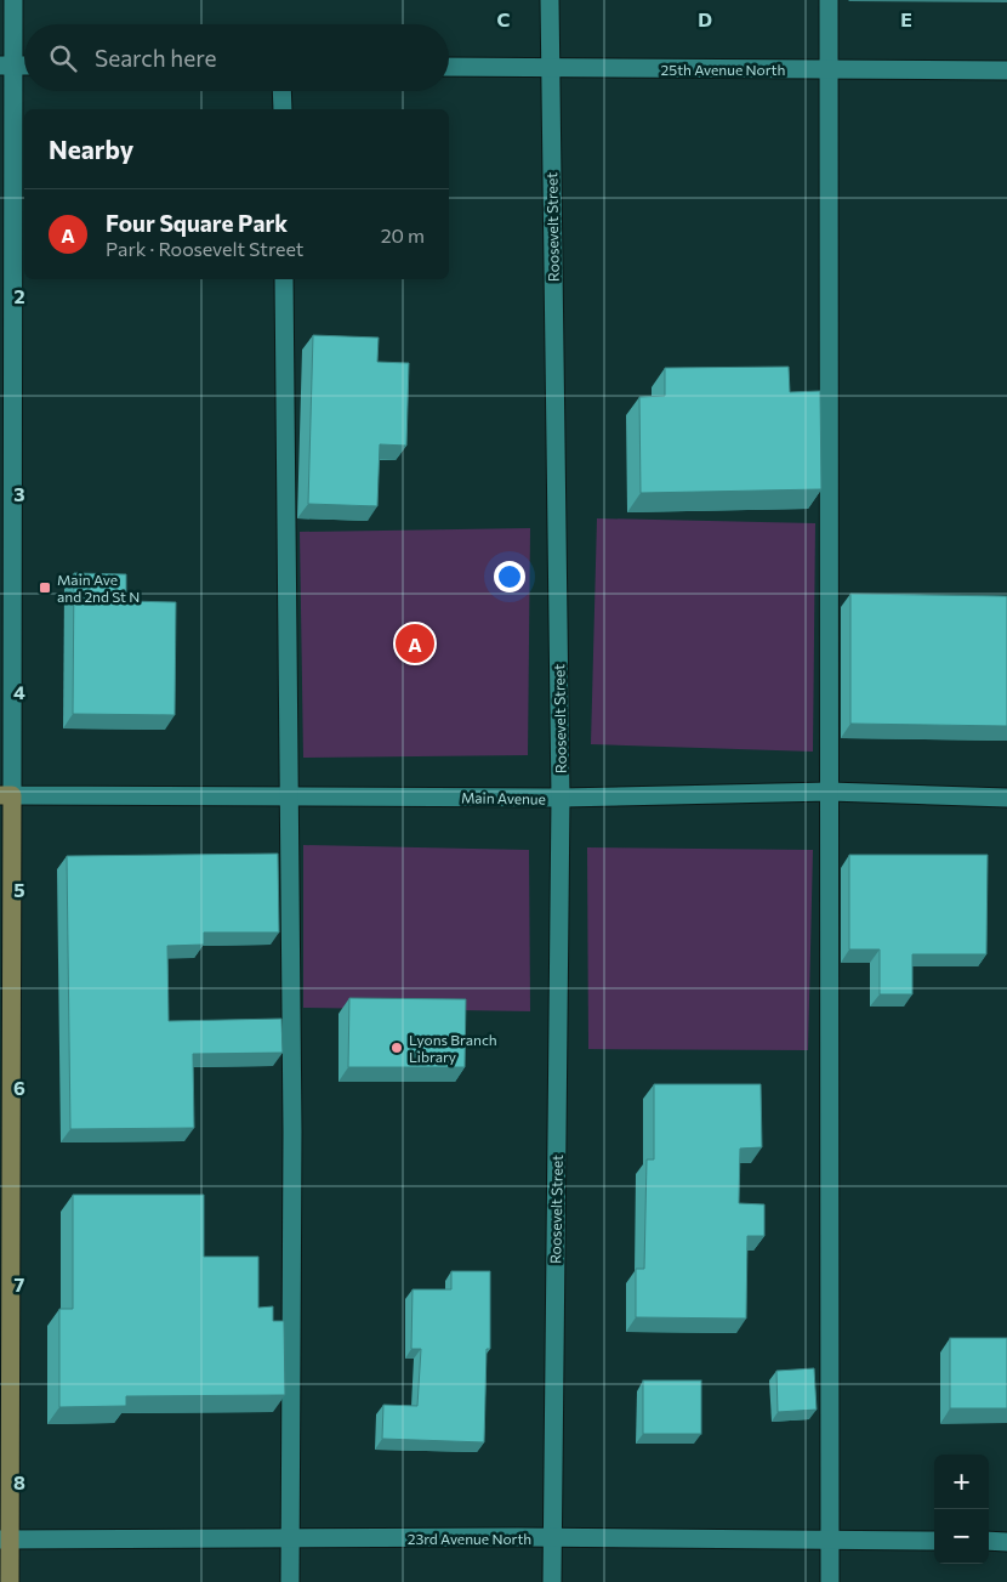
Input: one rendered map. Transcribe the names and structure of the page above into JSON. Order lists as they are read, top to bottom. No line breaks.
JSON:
{"streets":{"street":["25th Avenue North","Roosevelt Street","Main Avenue","23rd Avenue North"]},"crossings":[["25th Avenue North","Roosevelt Street"],["Roosevelt Street","Main Avenue"],["Roosevelt Street","23rd Avenue North"]],"places":{"transit":["Main Ave and 2nd St N"],"other":["Lyons Branch Library"]},"page":{"search":"Search here","heading":"Nearby","list":[{"mark":"A","name":"Four Square Park","note":"Park · Roosevelt Street","value":"20 m"}],"pins":"A","map_buttons":["+","−"]},"grid":{"columns":["C","D","E"],"rows":["2","3","4","5","6","7","8"]}}
